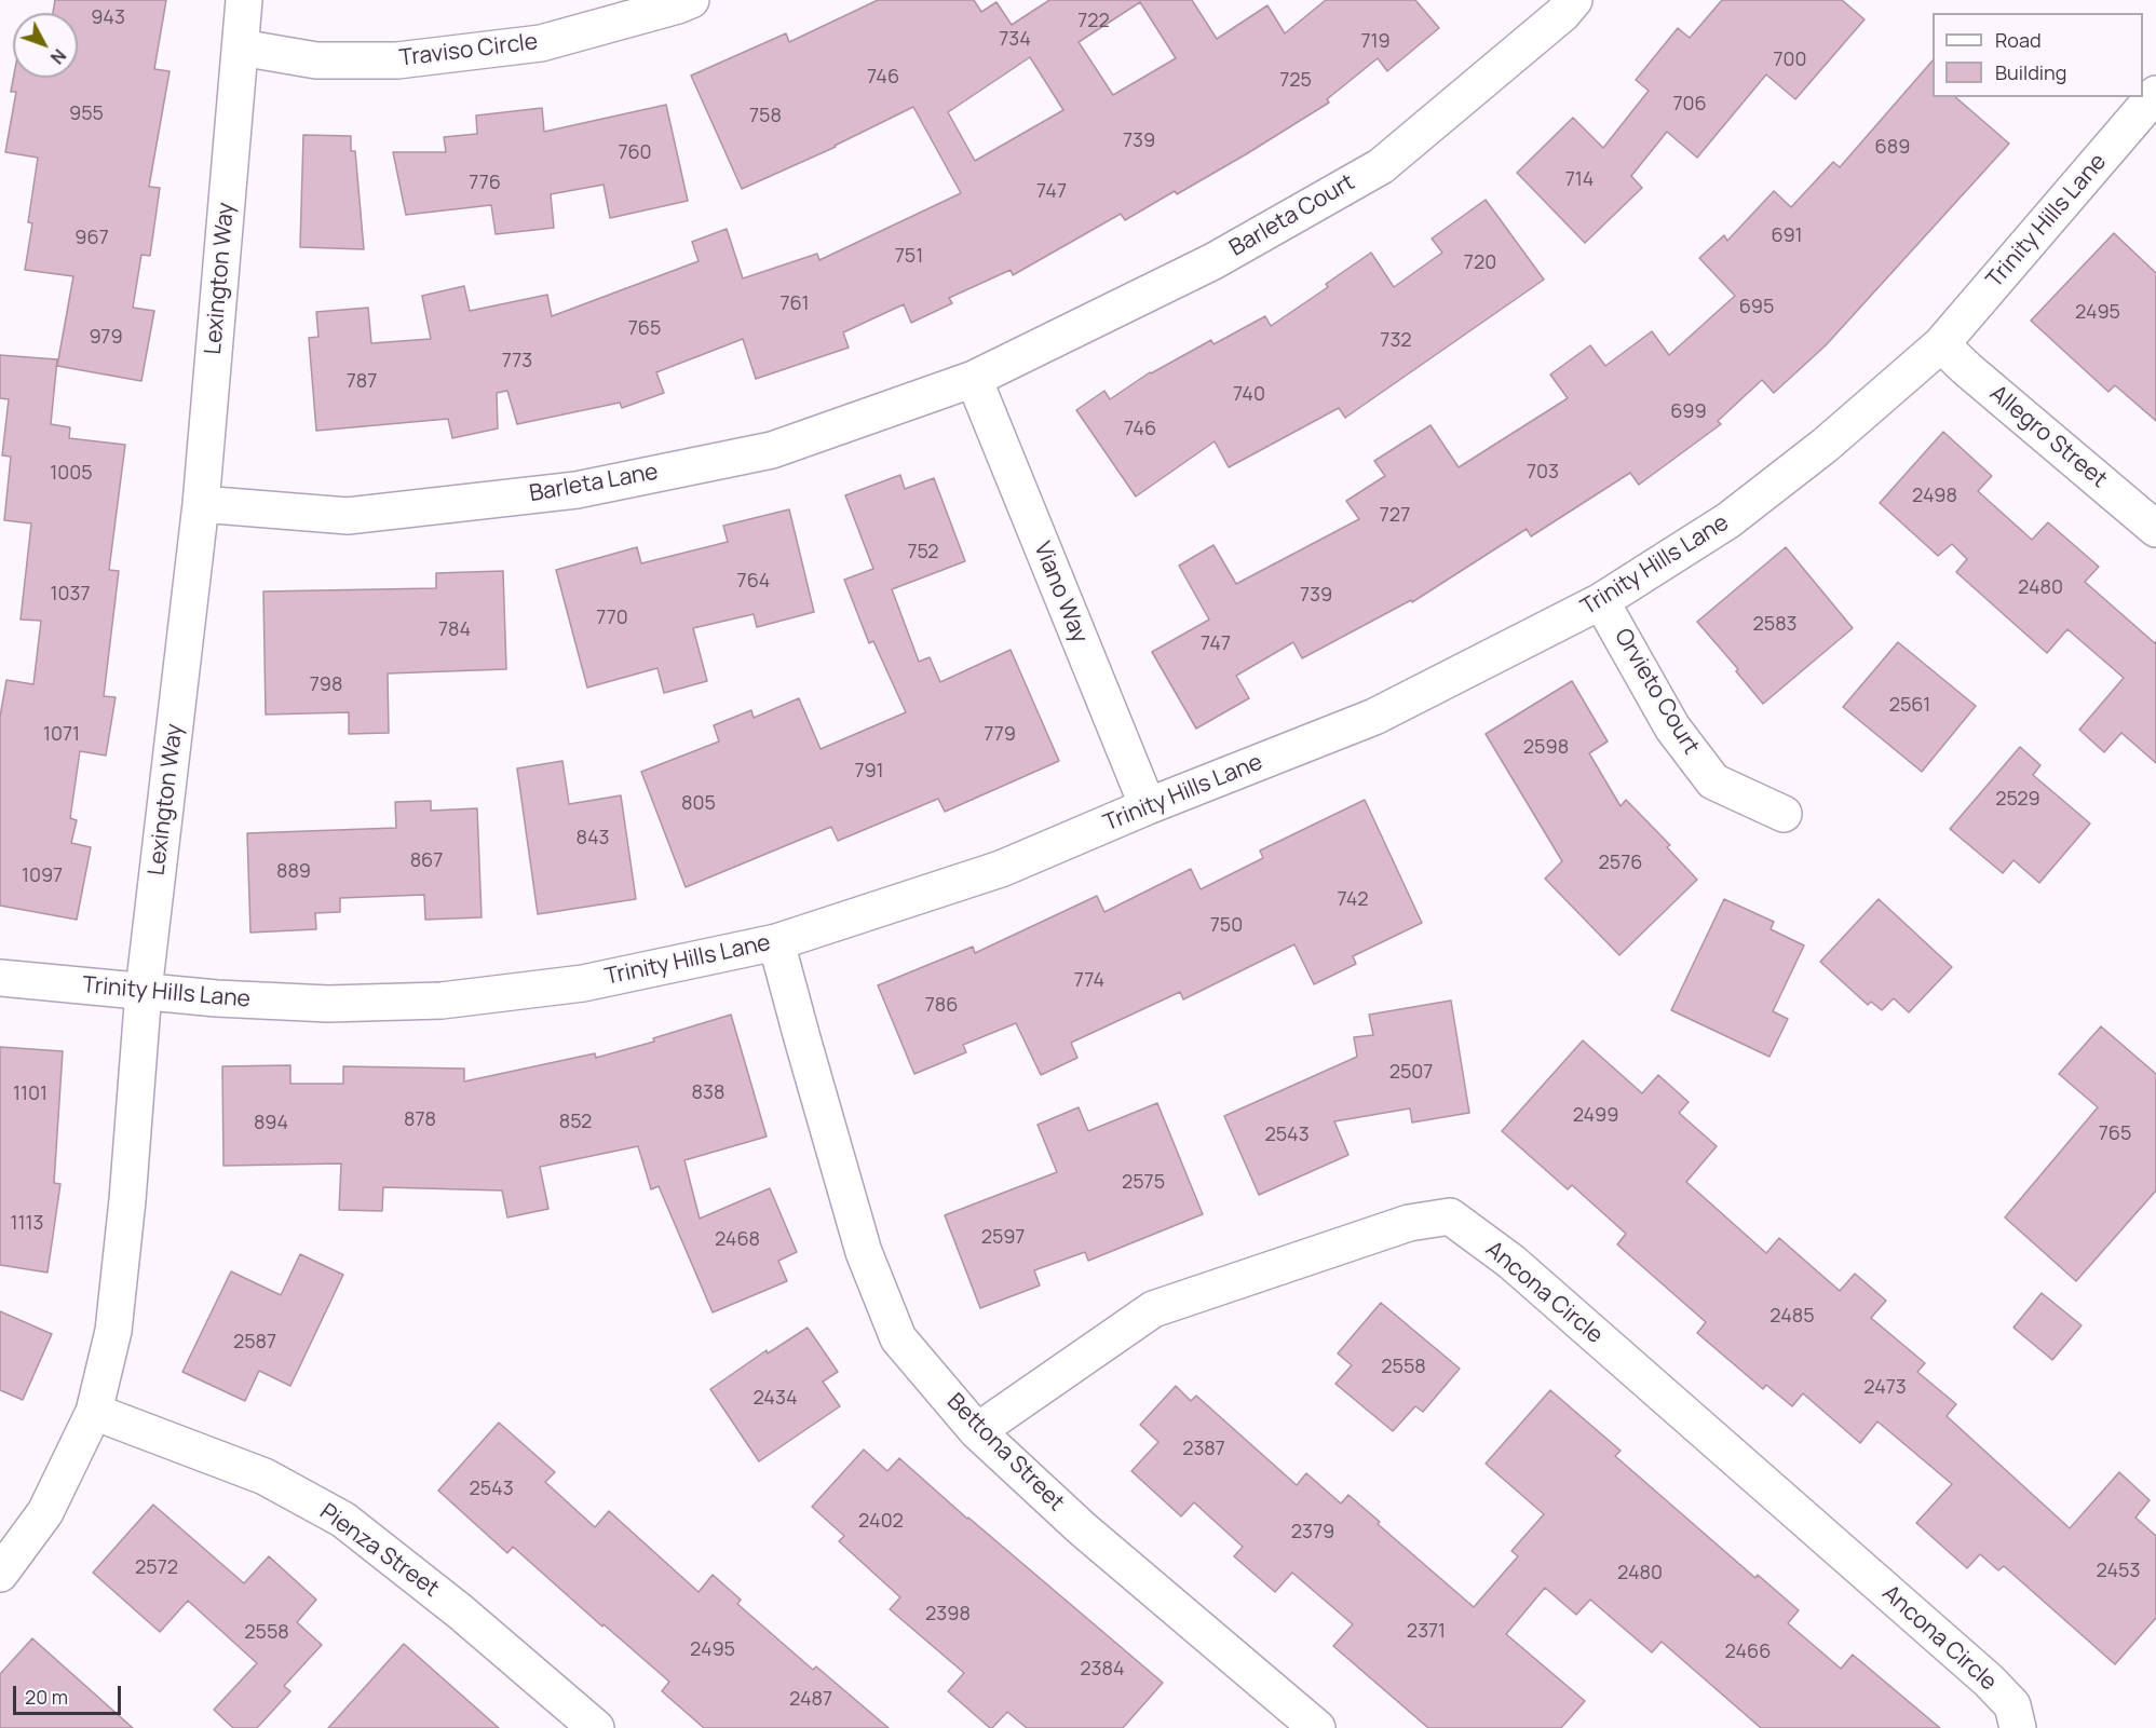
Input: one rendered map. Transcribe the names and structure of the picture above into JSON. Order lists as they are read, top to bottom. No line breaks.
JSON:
{"streets":{"street":["Traviso Circle","Barleta Court","Trinity Hills Lane","Lexington Way","Allegro Street","Barleta Lane","Viano Way","Orvieto Court","Ancona Circle","Bettona Street","Pienza Street"]},"crossings":[["Traviso Circle","Lexington Way"],["Barleta Court","Barleta Lane"],["Barleta Court","Viano Way"],["Trinity Hills Lane","Lexington Way"],["Trinity Hills Lane","Allegro Street"],["Trinity Hills Lane","Viano Way"],["Trinity Hills Lane","Orvieto Court"],["Trinity Hills Lane","Bettona Street"],["Lexington Way","Barleta Lane"],["Lexington Way","Pienza Street"],["Barleta Lane","Viano Way"],["Ancona Circle","Bettona Street"]],"house_numbers":["943","722","734","719","700","746","725","706","955","758","739","689","760","714","776","747","691","967","751","720","761","695","2495","765","979","732","773","787","740","699","746","703","1005","2498","727","752","764","2480","1037","739","770","2583","784","747","798","2561","1071","779","2598","791","2529","805","843","867","2576","889","1097","742","750","774","786","2507","838","1101","2499","878","852","894","765","2543","2575","1113","2597","2468","2485","2587","2558","2473","2434","2387","2543","2402","2379","2572","2453","2480","2398","2371","2558","2495","2466","2384","2487"],"legend":["Road","Building"],"scale_bar":"20 m","north":"bottom right"}
